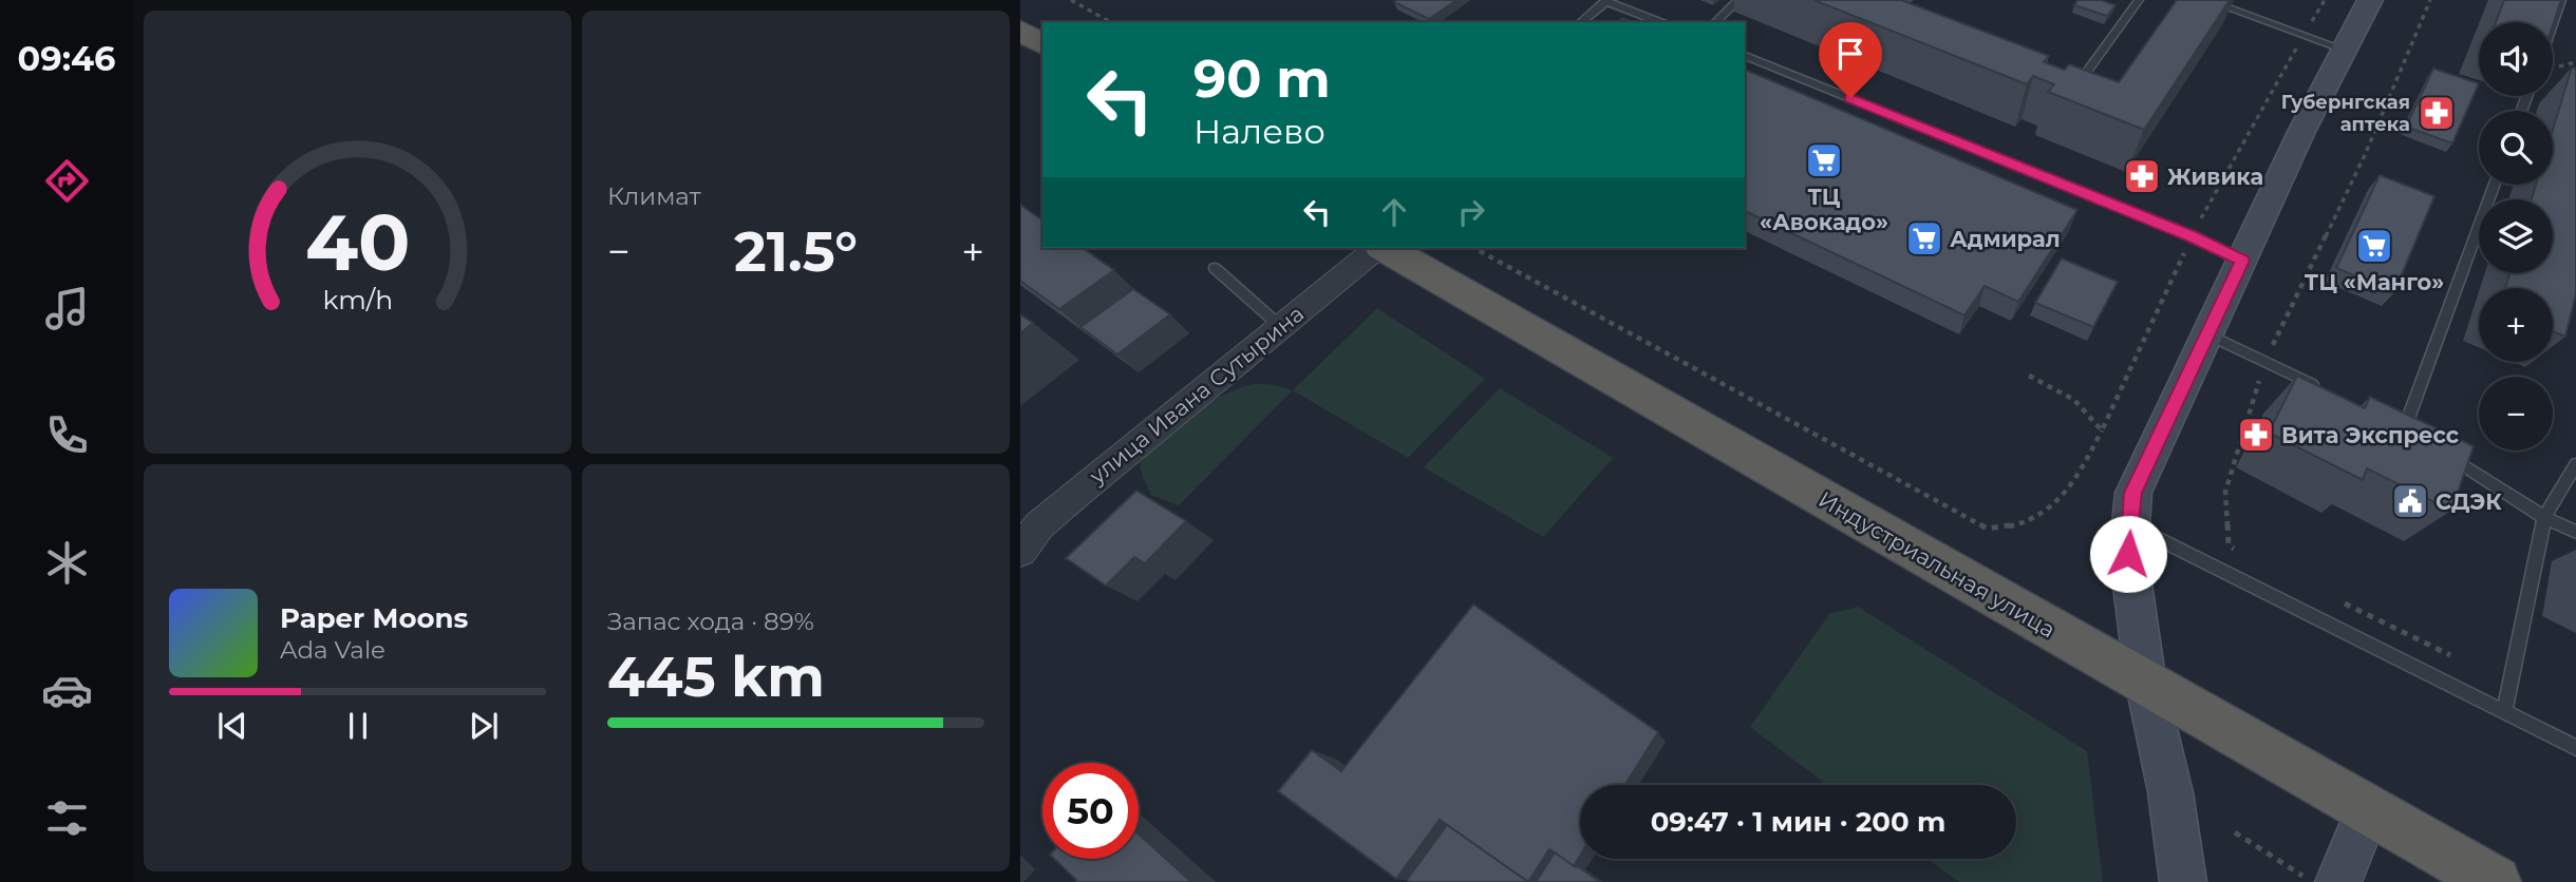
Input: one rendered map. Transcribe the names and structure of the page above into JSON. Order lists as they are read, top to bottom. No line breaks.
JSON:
{"streets":{"highway":["Индустриальная улица"],"street":["улица Ивана Сутырина"]},"places":{"pharmacy":["Губернгская аптека","Живика","Вита Экспресс"],"supermarket":["ТЦ «Авокадо»","Адмирал","ТЦ «Манго»"],"public building":["СДЭК"]},"page":{"tabs":"09:46","tile":["Климат",["Запас хода · 89%","445 km"]],"map_buttons":["+","−"],"turn":["90 m","Налево"],"heat":["−","21.5°","+"],"song":["Paper Moons","Ada Vale"],"limit":"50","trip":"09:47 · 1 мин · 200 m","gauge":["40","km/h"]}}
